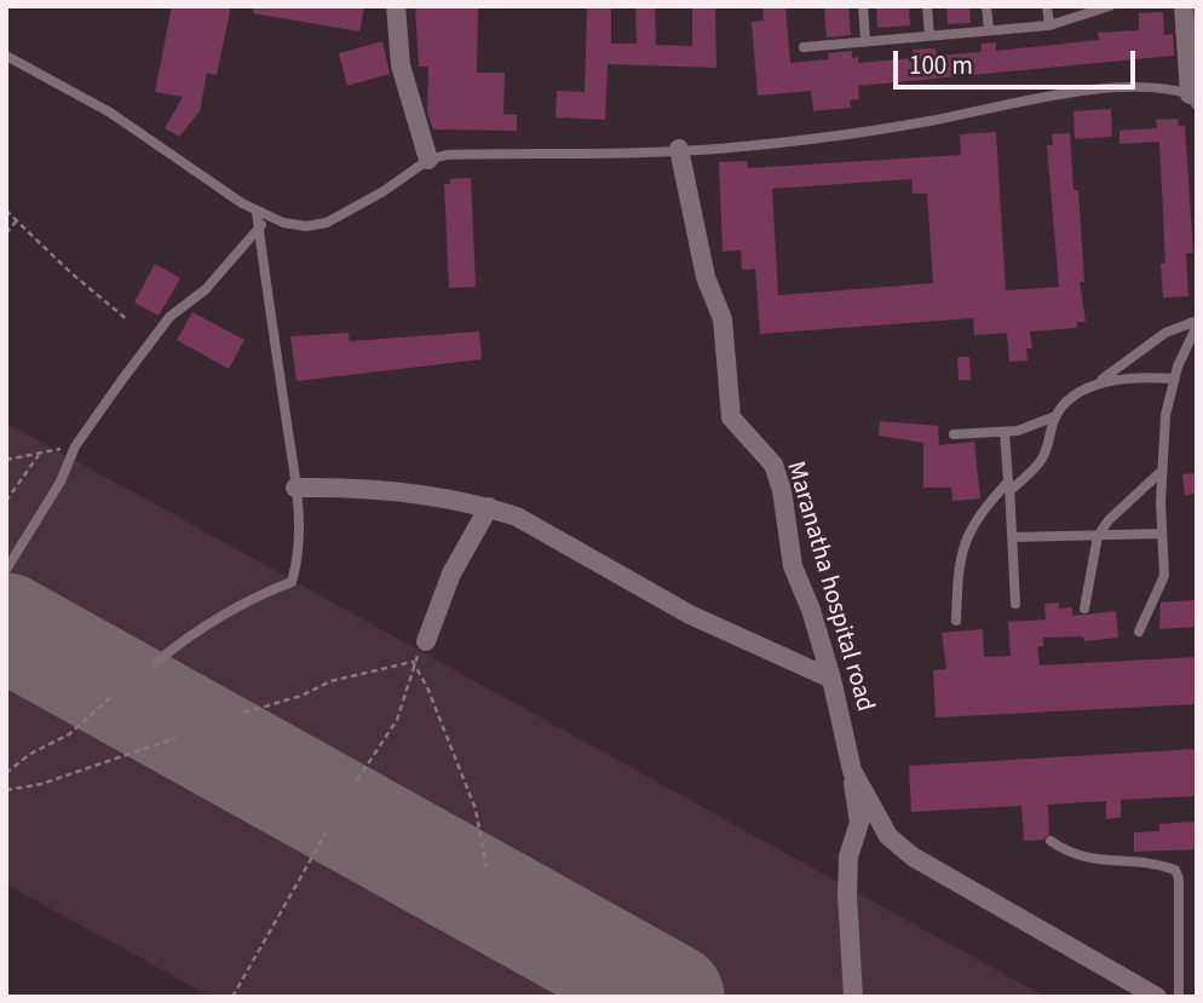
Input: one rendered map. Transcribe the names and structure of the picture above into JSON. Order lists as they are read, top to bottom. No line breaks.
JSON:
{"streets":{"street":["Maranatha hospital road"]},"scale_bar":"100 m"}
